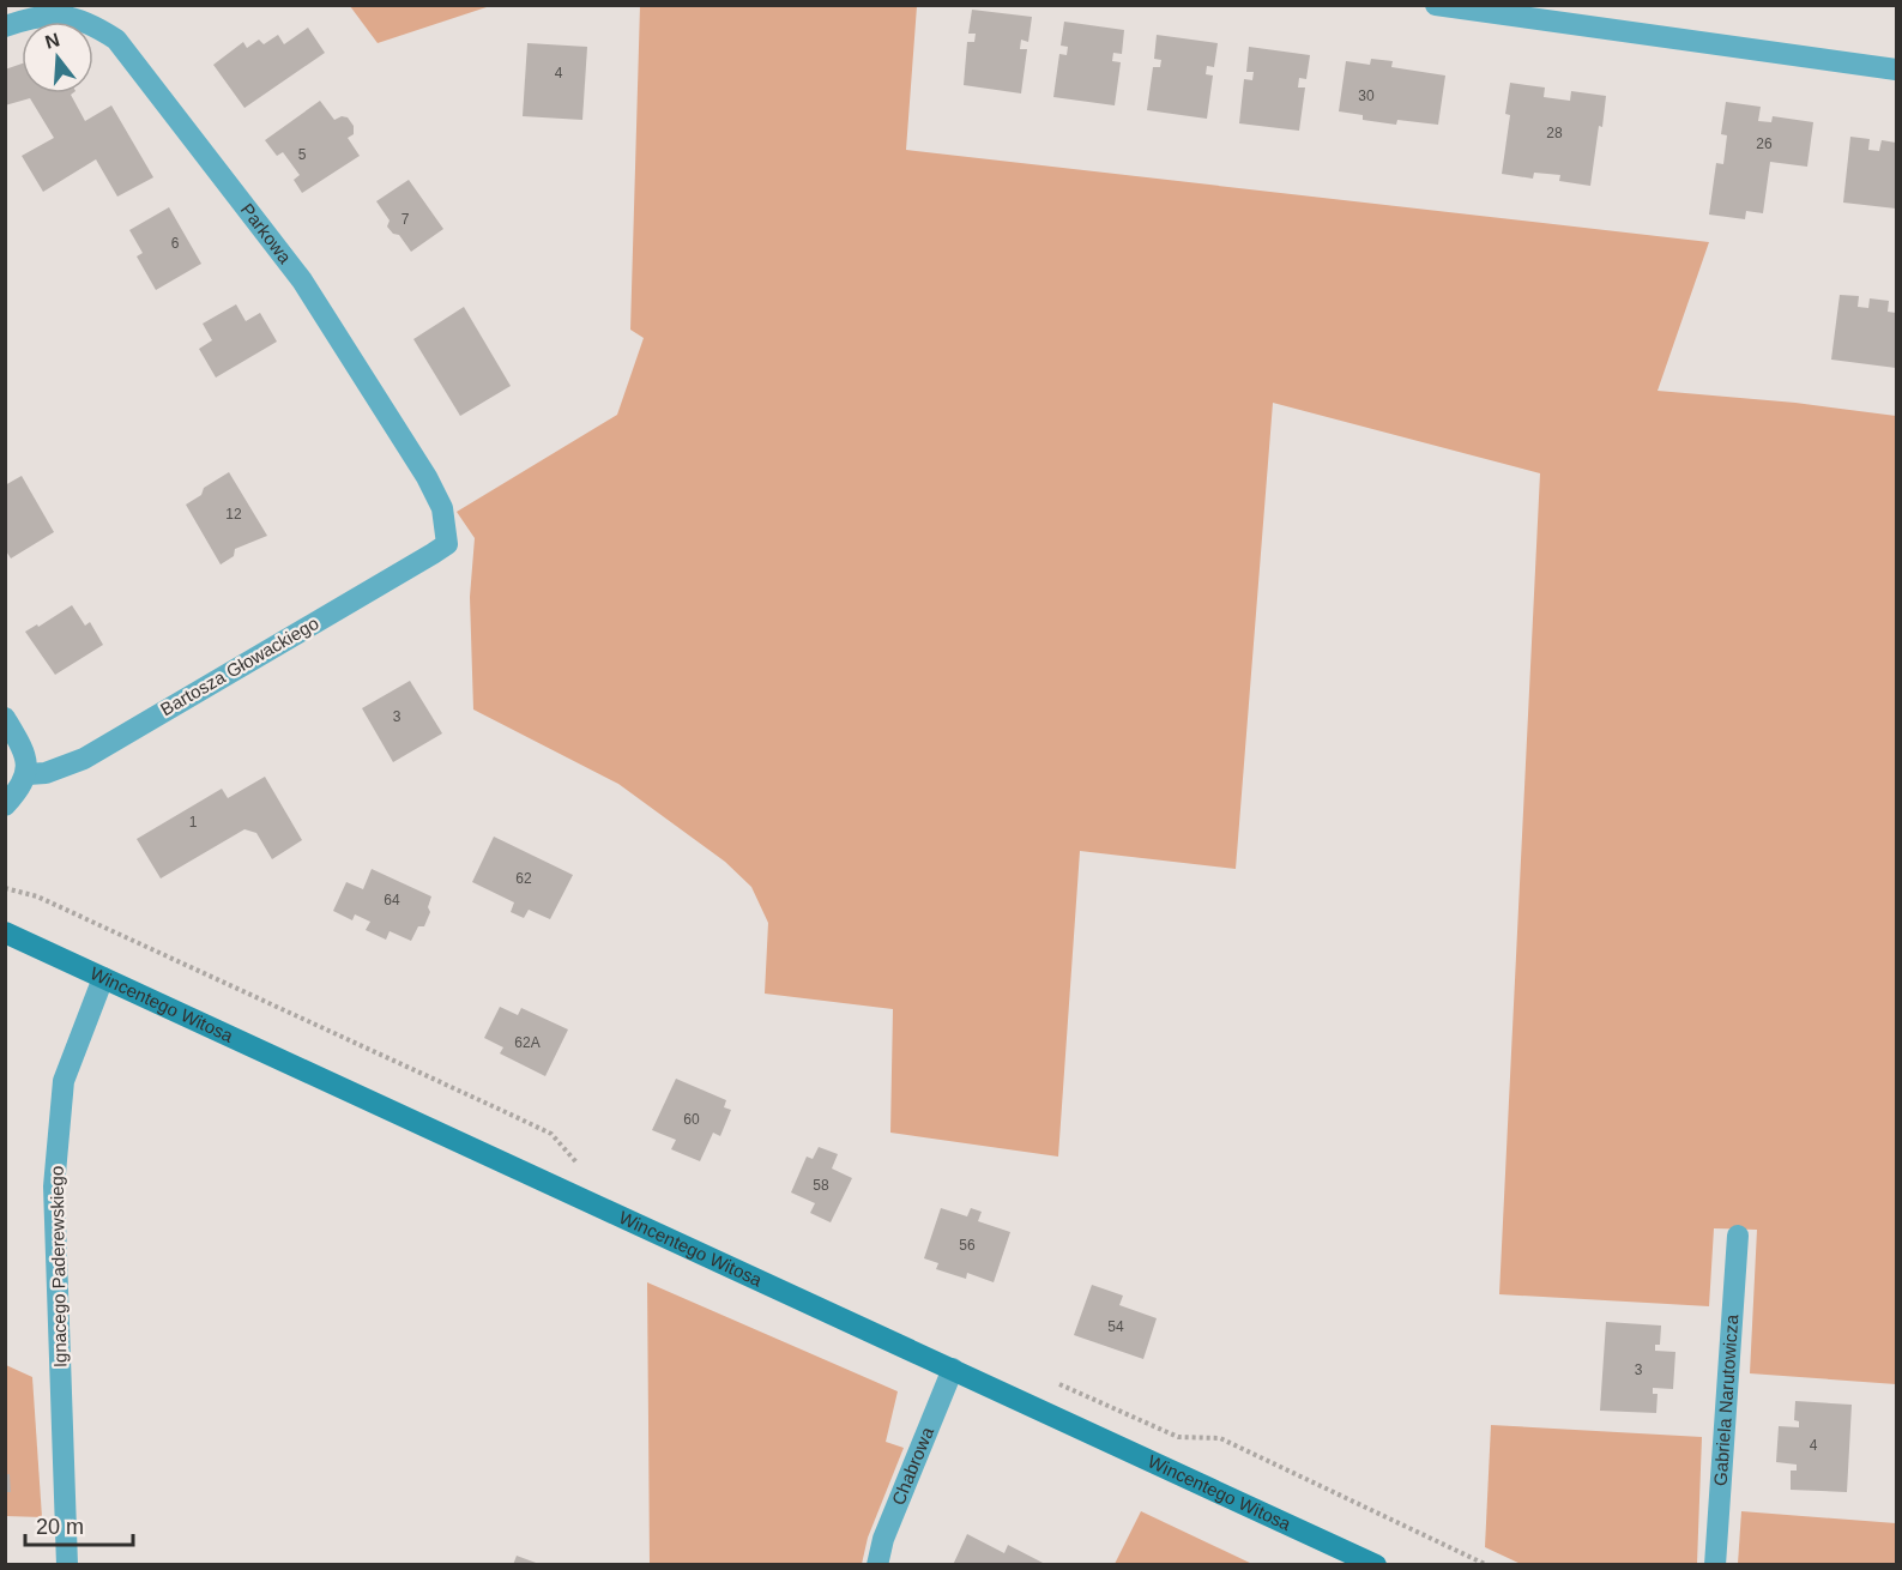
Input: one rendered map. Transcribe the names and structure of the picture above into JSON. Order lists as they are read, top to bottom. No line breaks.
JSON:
{"streets":{"street":["Parkowa","Bartosza Głowackiego","Wincentego Witosa","Ignacego Paderewskiego","Gabriela Narutowicza","Chabrowa"]},"crossings":[["Parkowa","Bartosza Głowackiego"],["Wincentego Witosa","Ignacego Paderewskiego"],["Wincentego Witosa","Chabrowa"]],"house_numbers":["4","30","28","26","5","7","6","12","3","1","62","64","62A","60","58","56","54","3","4"],"scale_bar":"20 m","north":"top"}
